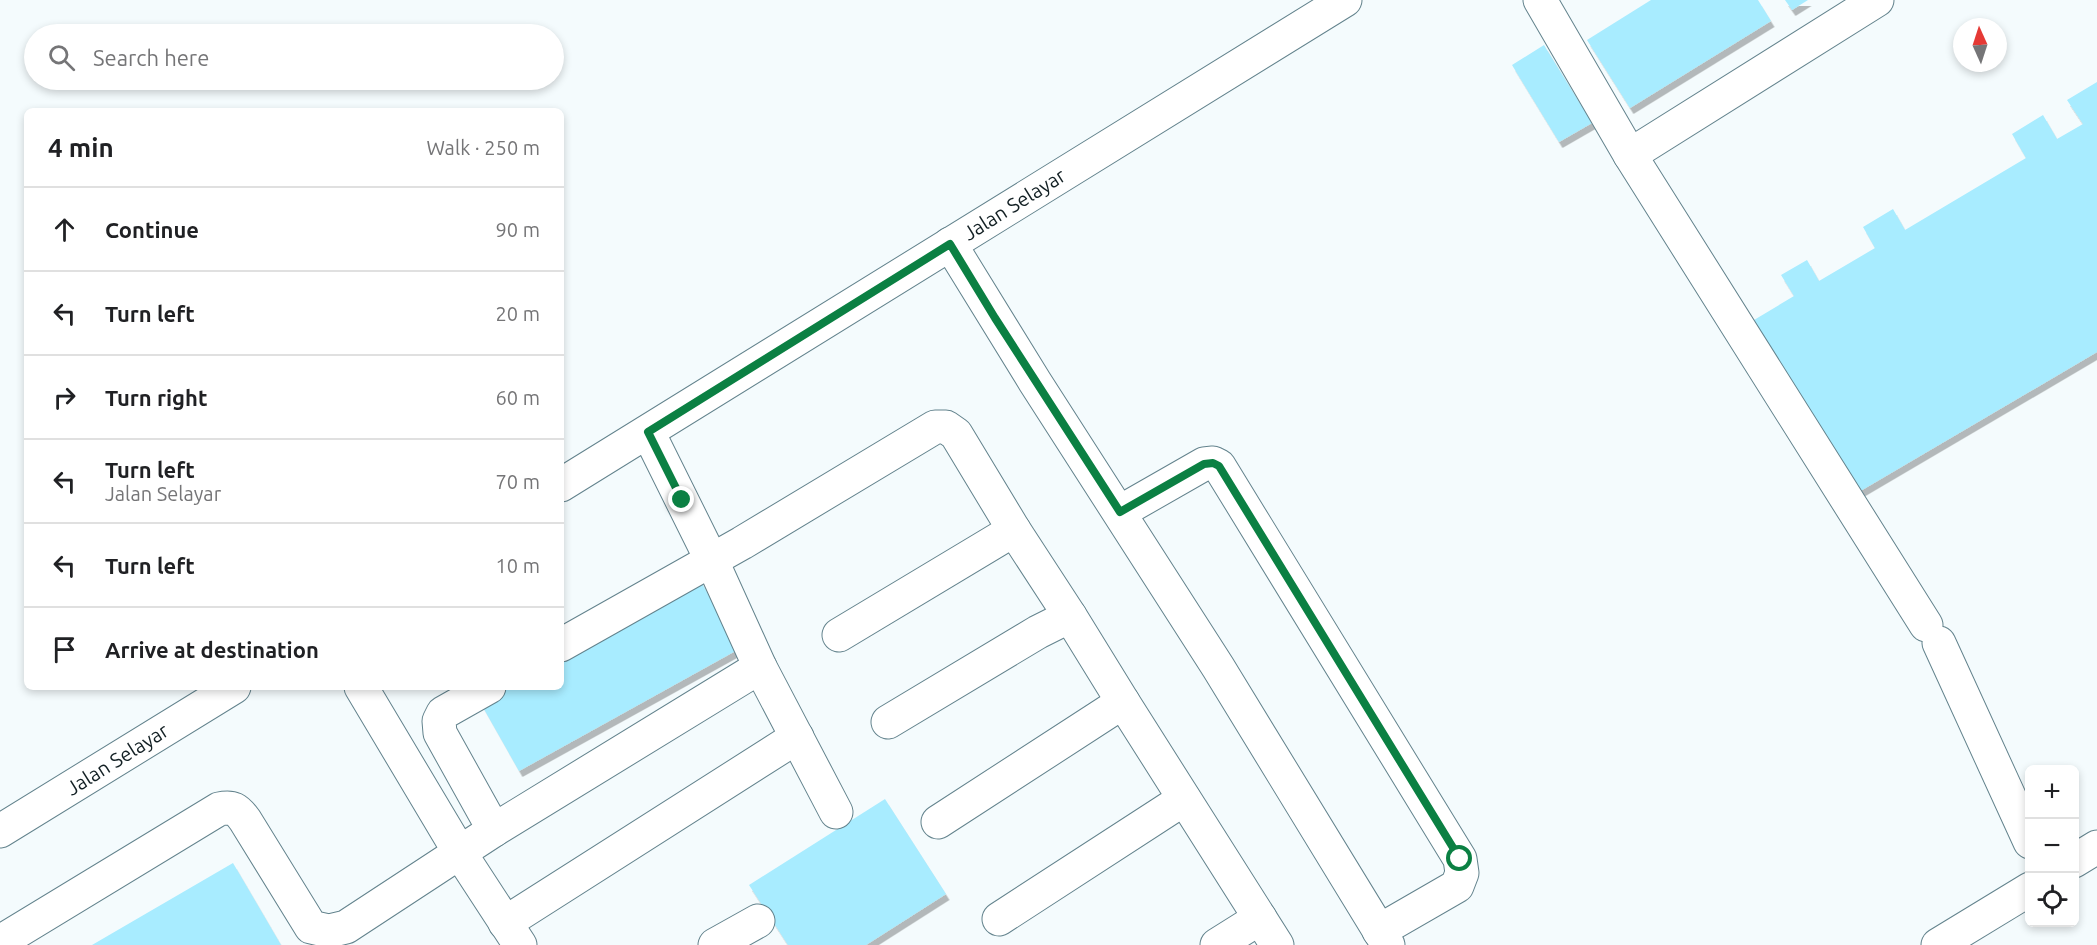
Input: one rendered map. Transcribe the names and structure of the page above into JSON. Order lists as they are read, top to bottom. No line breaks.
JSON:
{"streets":{"street":["Jalan Selayar"]},"north":"top","page":{"search":"Search here","heading":["4 min","Walk · 250 m"],"list":[["Continue","90 m"],["Turn left","20 m"],["Turn right","60 m"],["Turn left","Jalan Selayar","70 m"],["Turn left","10 m"],"Arrive at destination"],"map_buttons":["+","−"]}}
